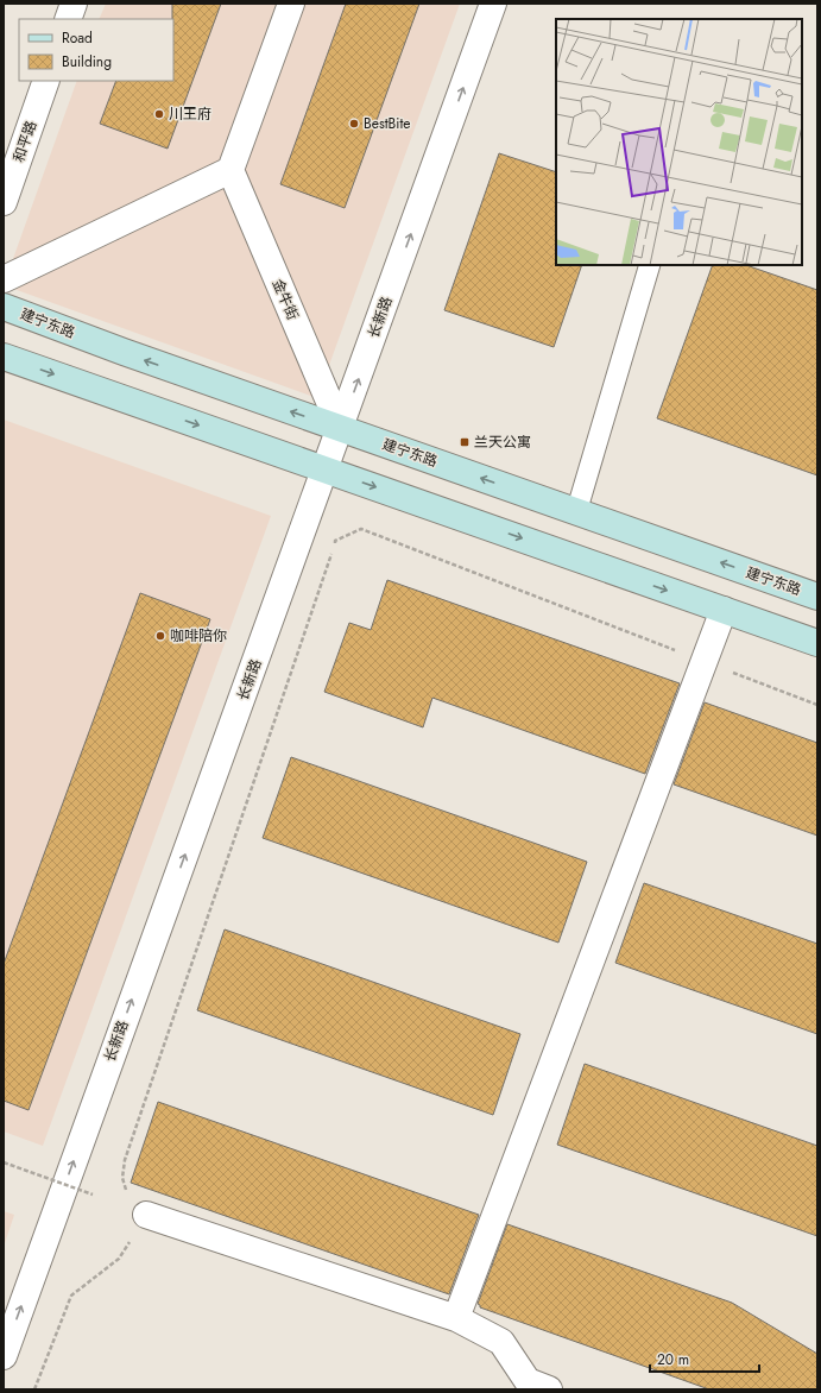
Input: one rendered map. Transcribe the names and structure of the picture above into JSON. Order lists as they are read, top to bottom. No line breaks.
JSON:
{"streets":{"main road":["建宁东路"],"street":["和平路","金牛街","长新路"]},"crossings":[["金牛街","长新路"],["金牛街","建宁东路"],["长新路","建宁东路"]],"one_way":["长新路"],"places":{"other":["川王府","BestBite","咖啡陪你"],"transit":["兰天公寓"]},"legend":["Road","Building"],"scale_bar":"20 m"}
